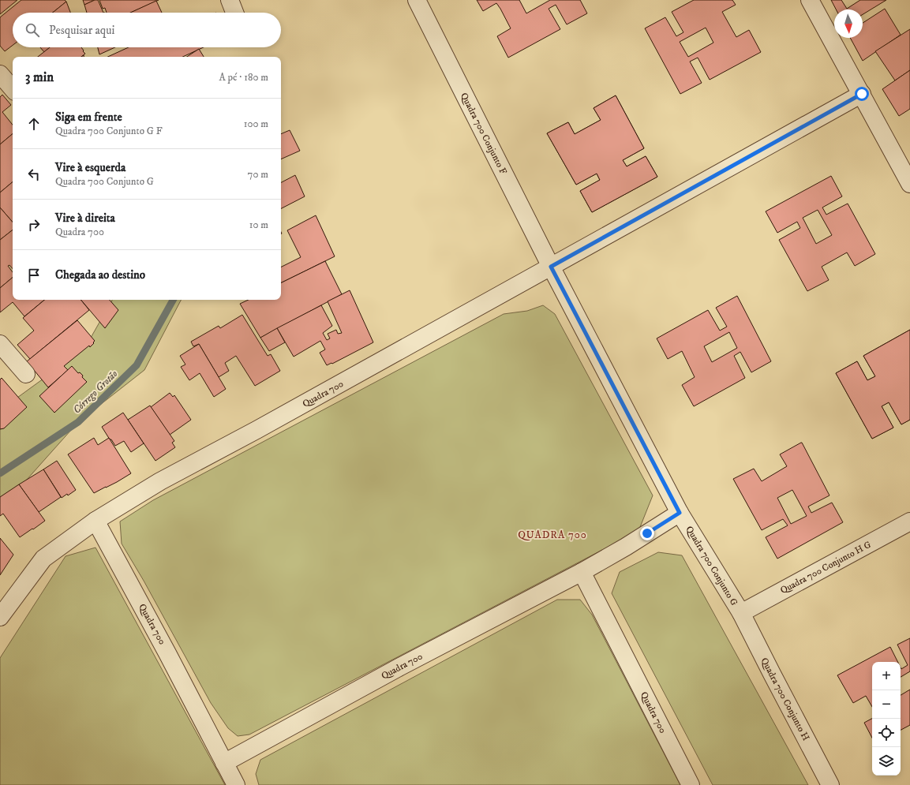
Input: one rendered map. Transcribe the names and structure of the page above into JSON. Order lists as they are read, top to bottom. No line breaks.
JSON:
{"streets":{"street":["Quadra 700 Conjunto F","Quadra 700","Quadra 700 Conjunto G","Quadra 700 Conjunto H G","Quadra 700 Conjunto H"]},"crossings":[["Quadra 700 Conjunto F","Quadra 700"],["Quadra 700 Conjunto F","Quadra 700 Conjunto G"],["Quadra 700","Quadra 700 Conjunto G"],["Quadra 700 Conjunto G","Quadra 700 Conjunto H G"],["Quadra 700 Conjunto G","Quadra 700 Conjunto H"],["Quadra 700 Conjunto H G","Quadra 700 Conjunto H"]],"districts":["QUADRA 700"],"water":["Córrego Grotão"],"north":"bottom","page":{"search":"Pesquisar aqui","heading":["3 min","A pé · 180 m"],"list":[["Siga em frente","Quadra 700 Conjunto G F","100 m"],["Vire à esquerda","Quadra 700 Conjunto G","70 m"],["Vire à direita","Quadra 700","10 m"],"Chegada ao destino"],"map_buttons":["+","−"]}}
